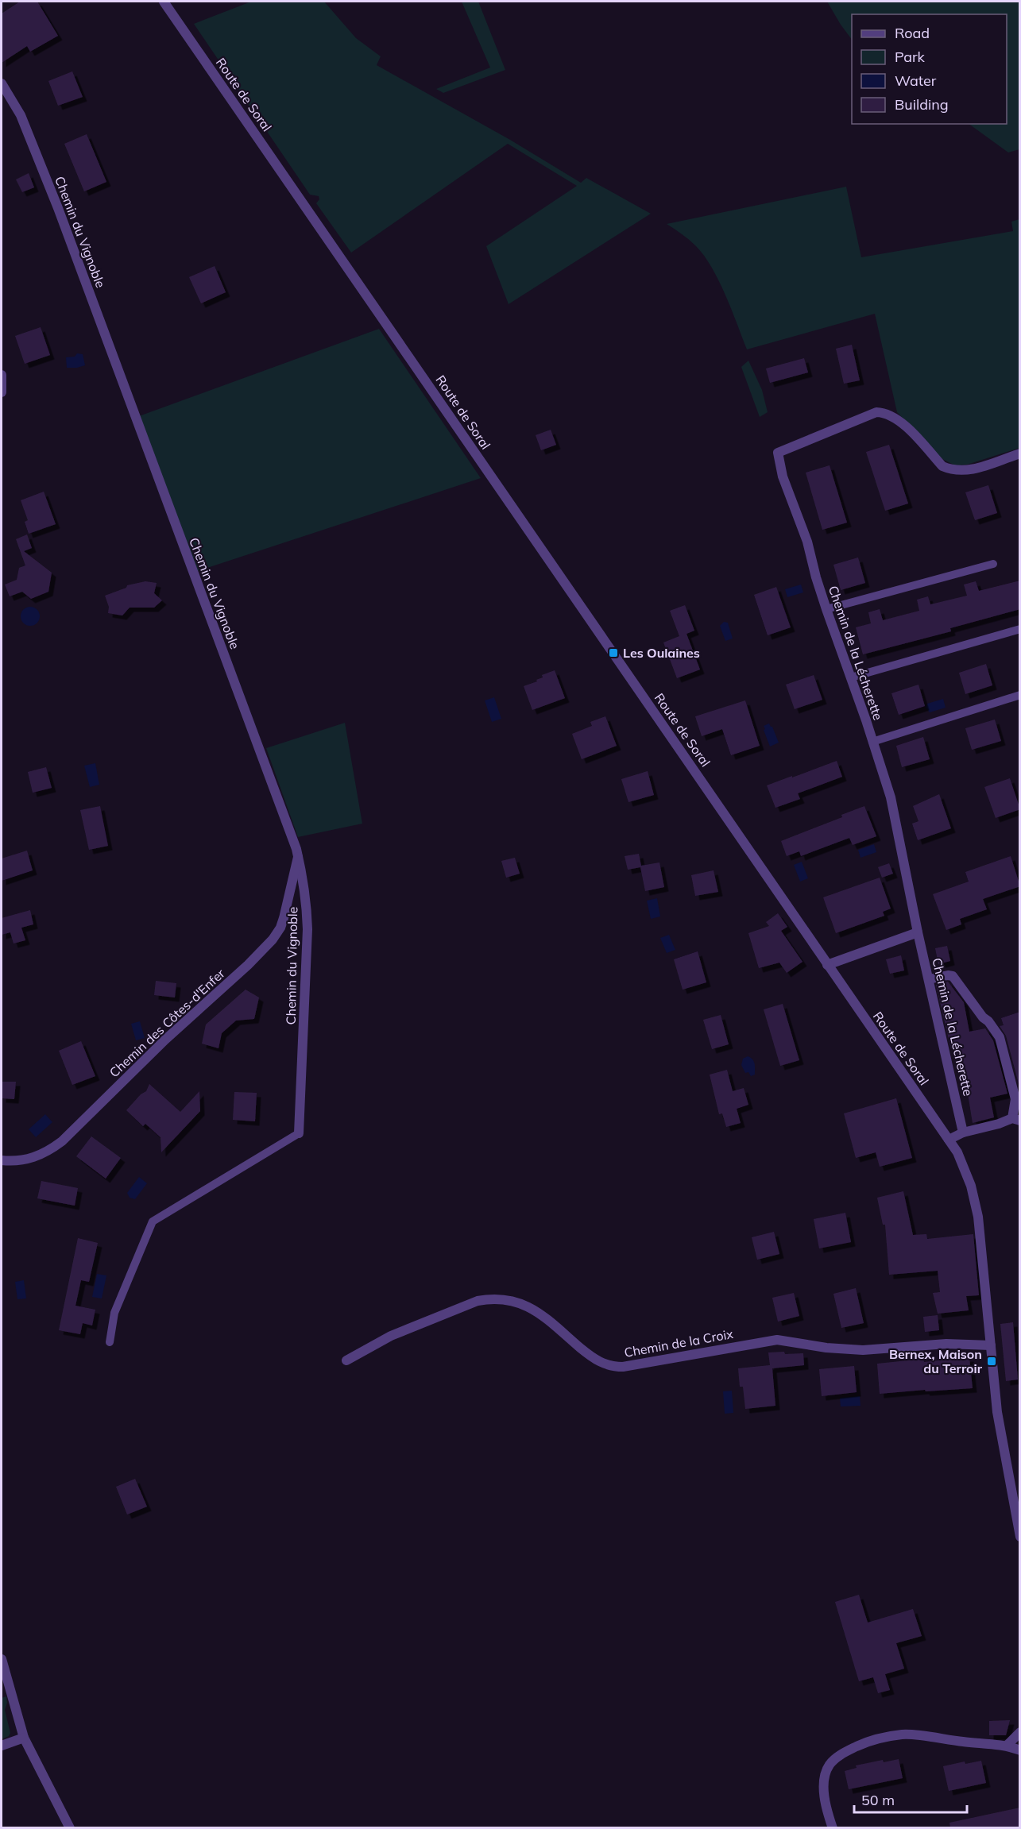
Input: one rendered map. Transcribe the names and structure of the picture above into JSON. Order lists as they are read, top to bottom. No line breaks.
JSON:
{"streets":{"street":["Route de Soral","Chemin du Vignoble","Chemin de la Lécherette","Chemin des Côtes-d'Enfer","Chemin de la Croix"]},"crossings":[["Route de Soral","Chemin de la Croix"],["Chemin du Vignoble","Chemin des Côtes-d'Enfer"]],"places":{"transit":["Les Oulaines","Bernex, Maison du Terroir"]},"legend":["Road","Park","Water","Building"],"scale_bar":"50 m"}
